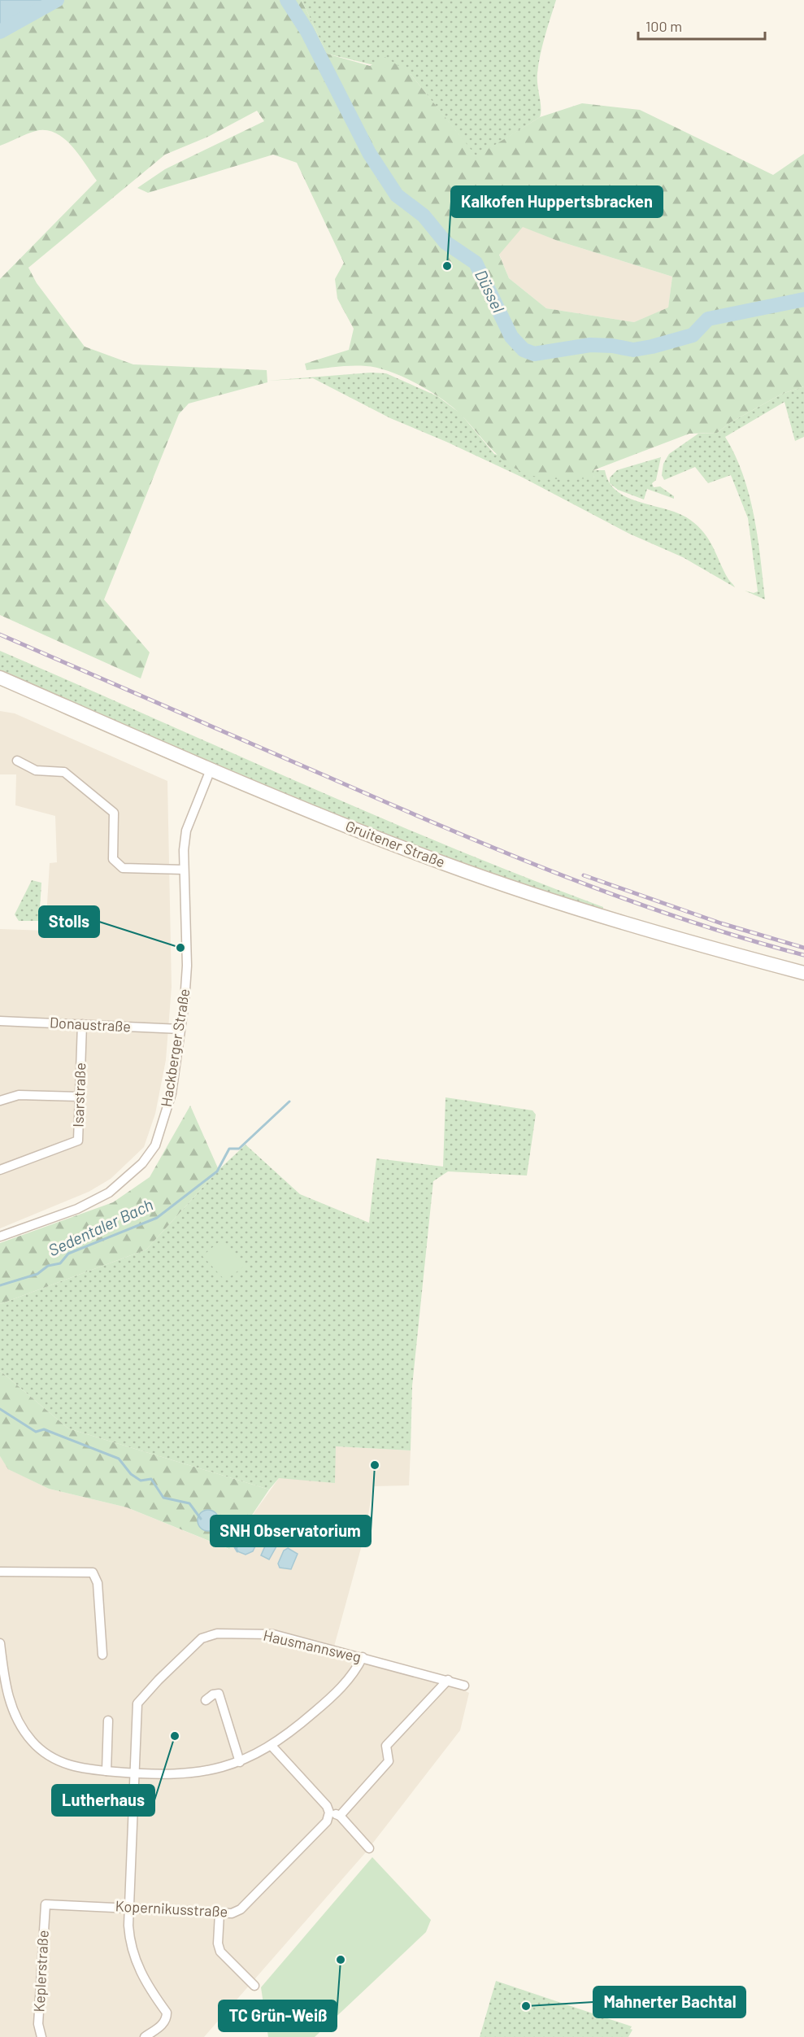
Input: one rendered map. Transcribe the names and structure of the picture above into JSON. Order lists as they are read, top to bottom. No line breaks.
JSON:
{"streets":{"main road":["Gruitener Straße"],"street":["Donaustraße","Hackberger Straße","Isarstraße","Hausmannsweg","Kopernikusstraße","Keplerstraße"]},"crossings":[["Gruitener Straße","Hackberger Straße"],["Donaustraße","Hackberger Straße"],["Donaustraße","Isarstraße"],["Hausmannsweg","Kopernikusstraße"],["Kopernikusstraße","Keplerstraße"]],"water":["Düssel","Sedentaler Bach"],"places":["Kalkofen Huppertsbracken","Stolls","SNH Observatorium","Lutherhaus","TC Grün-Weiß","Mahnerter Bachtal"],"scale_bar":"100 m"}
